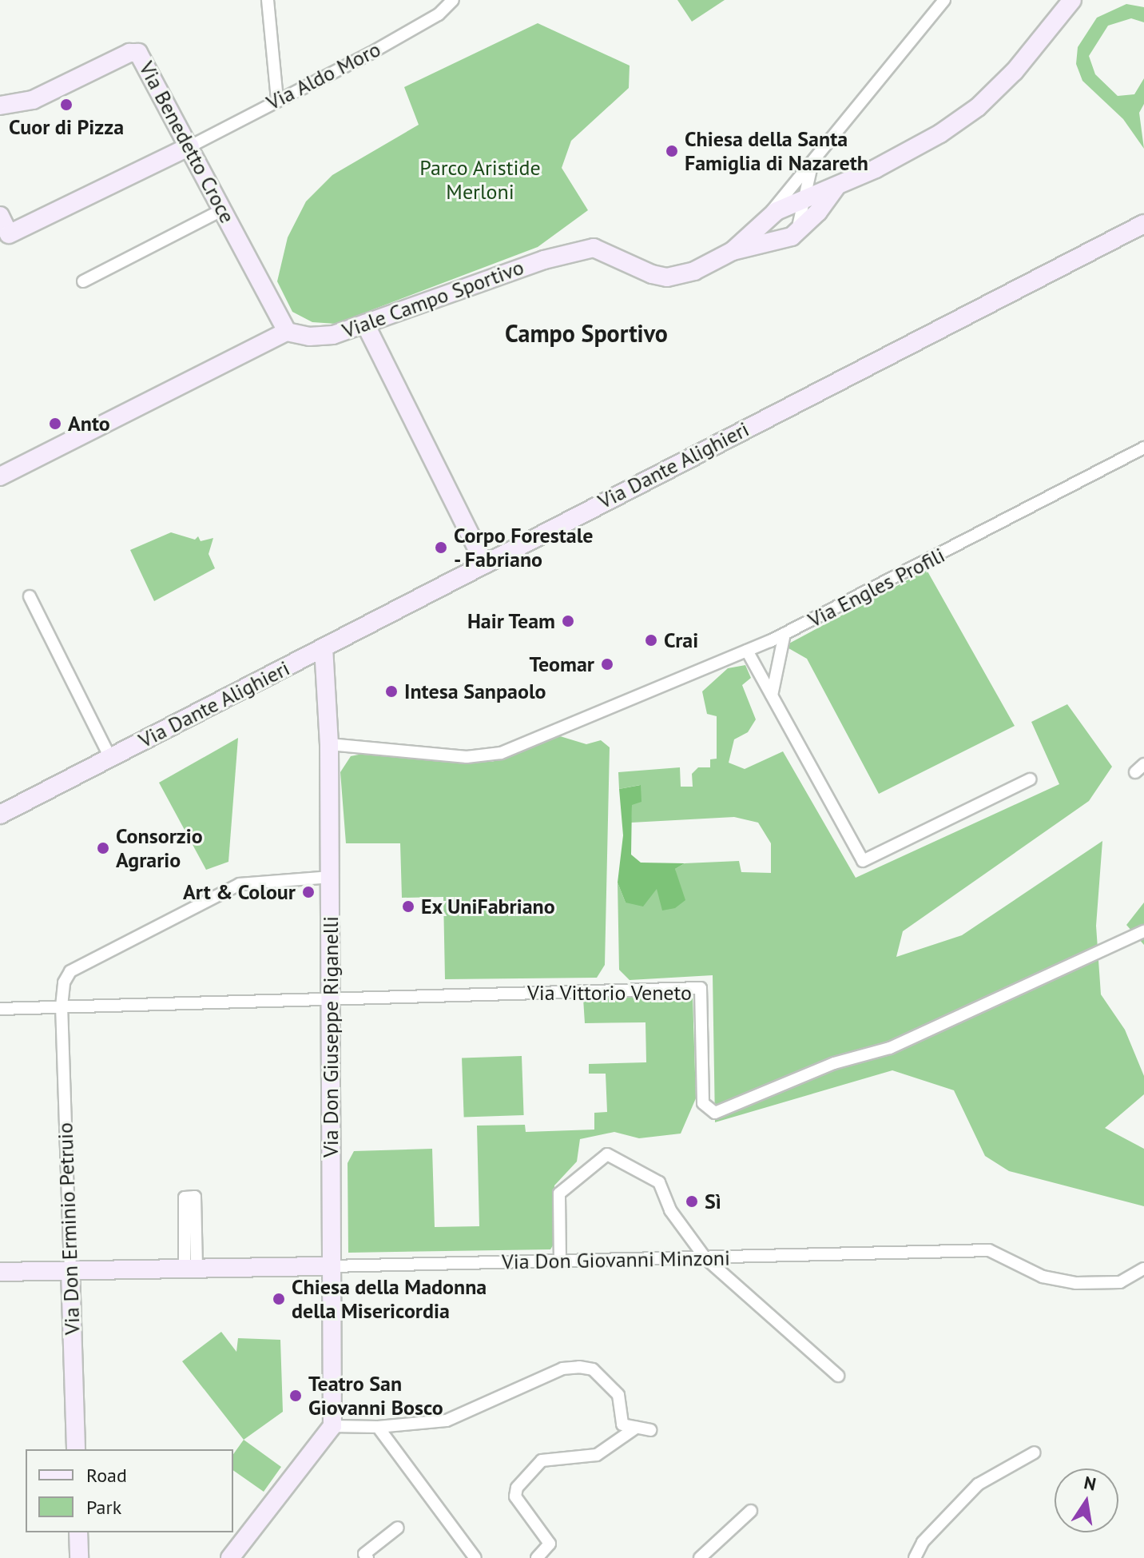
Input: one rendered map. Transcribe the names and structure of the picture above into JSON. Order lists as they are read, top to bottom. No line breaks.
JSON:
{"streets":{"street":["Via Aldo Moro","Via Benedetto Croce","Viale Campo Sportivo","Via Dante Alighieri","Via Engles Profili","Via Vittorio Veneto","Via Don Giuseppe Riganelli","Via Don Erminio Petruio","Via Don Giovanni Minzoni"]},"crossings":[["Via Aldo Moro","Via Benedetto Croce"],["Via Benedetto Croce","Viale Campo Sportivo"],["Via Dante Alighieri","Via Don Giuseppe Riganelli"],["Via Engles Profili","Via Don Giuseppe Riganelli"],["Via Vittorio Veneto","Via Don Giuseppe Riganelli"],["Via Vittorio Veneto","Via Don Erminio Petruio"],["Via Don Giuseppe Riganelli","Via Don Erminio Petruio"],["Via Don Giuseppe Riganelli","Via Don Giovanni Minzoni"],["Via Don Erminio Petruio","Via Don Giovanni Minzoni"]],"districts":["Campo Sportivo"],"parks":["Parco Aristide Merloni"],"places":["Cuor di Pizza","Chiesa della Santa Famiglia di Nazareth","Anto","Corpo Forestale - Fabriano","Hair Team","Crai","Teomar","Intesa Sanpaolo","Consorzio Agrario","Art & Colour","Ex UniFabriano","Sì","Chiesa della Madonna della Misericordia","Teatro San Giovanni Bosco"],"legend":["Road","Park"],"north":"top"}
